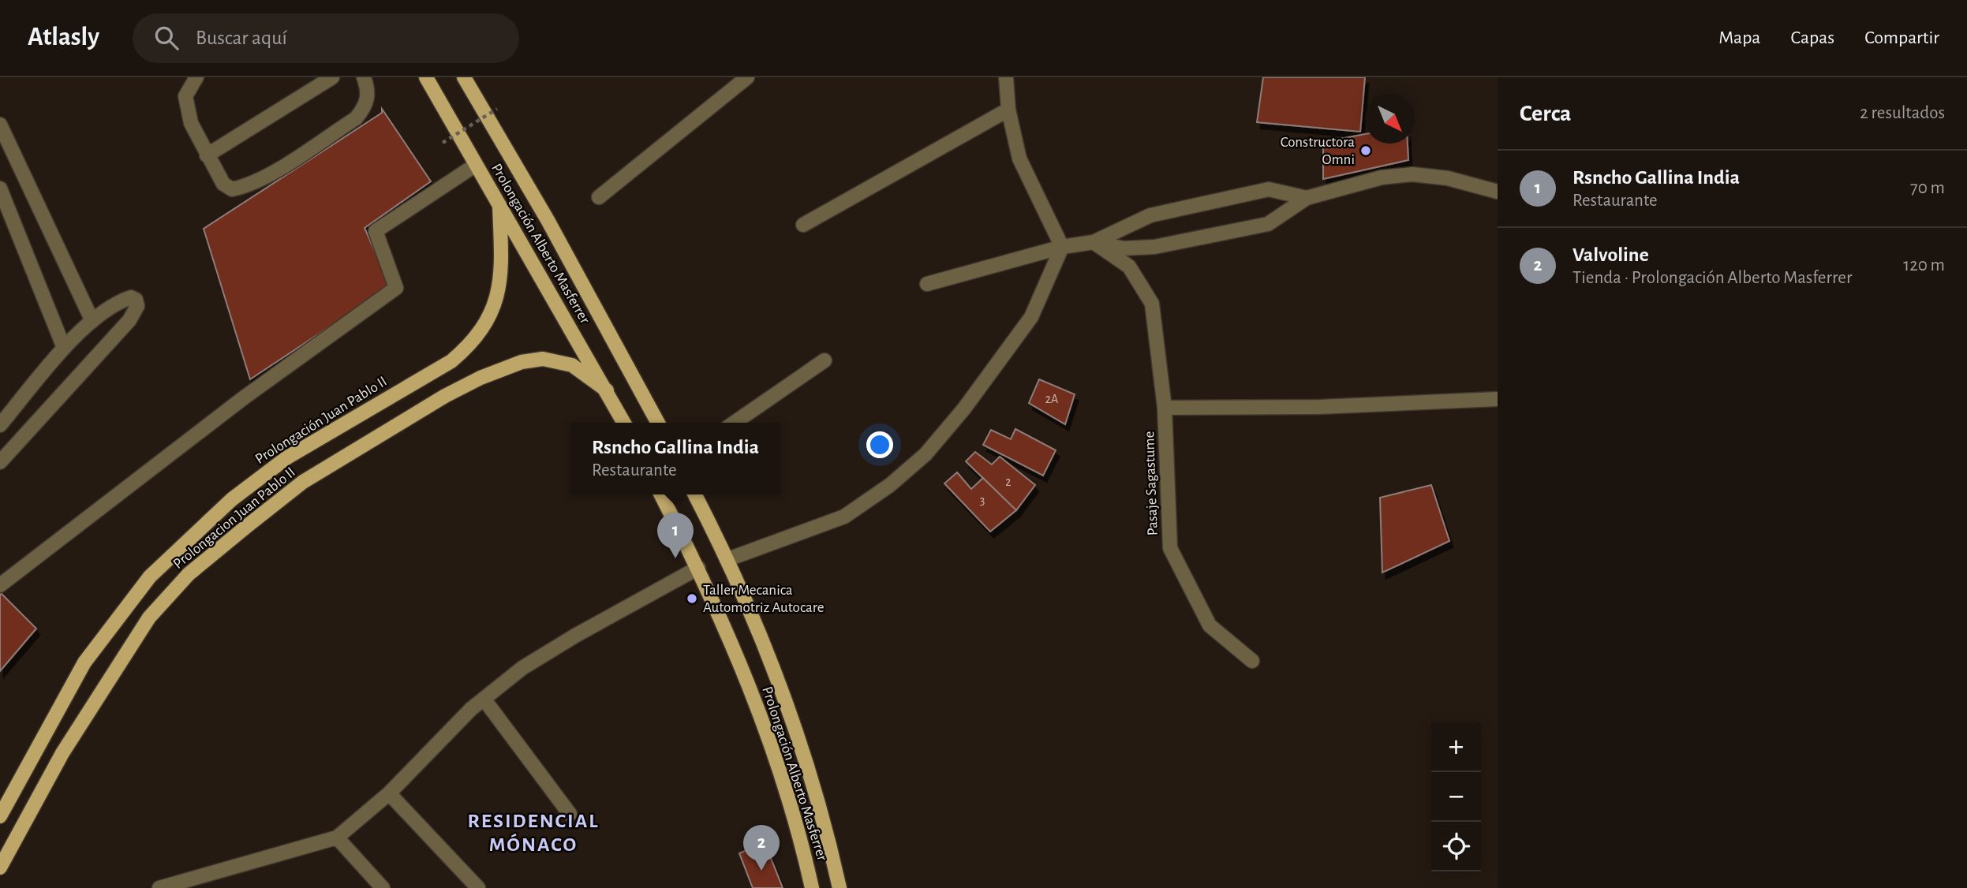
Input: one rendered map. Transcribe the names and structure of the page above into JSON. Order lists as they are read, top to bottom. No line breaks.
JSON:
{"streets":{"main road":["Prolongación Alberto Masferrer","Prolongación Juan Pablo II","Prolongacion Juan Pablo II"],"street":["Pasaje Sagastume"]},"crossings":[["Prolongación Alberto Masferrer","Prolongación Juan Pablo II"],["Prolongación Alberto Masferrer","Prolongacion Juan Pablo II"]],"districts":["RESIDENCIAL MÓNACO"],"places":["Constructora Omni","Taller Mecanica Automotriz Autocare"],"house_numbers":["2A","2","3"],"north":"bottom right","page":{"header":"Atlasly","search":"Buscar aquí","nav":["Mapa","Capas","Compartir"],"heading":["Cerca","2 resultados"],"list":[{"mark":"1","name":"Rsncho Gallina India","note":"Restaurante","value":"70 m"},{"mark":"2","name":"Valvoline","note":"Tienda · Prolongación Alberto Masferrer","value":"120 m"}],"popup":["Rsncho Gallina India","Restaurante"],"pins":["1","2"],"map_buttons":["+","−"]}}
